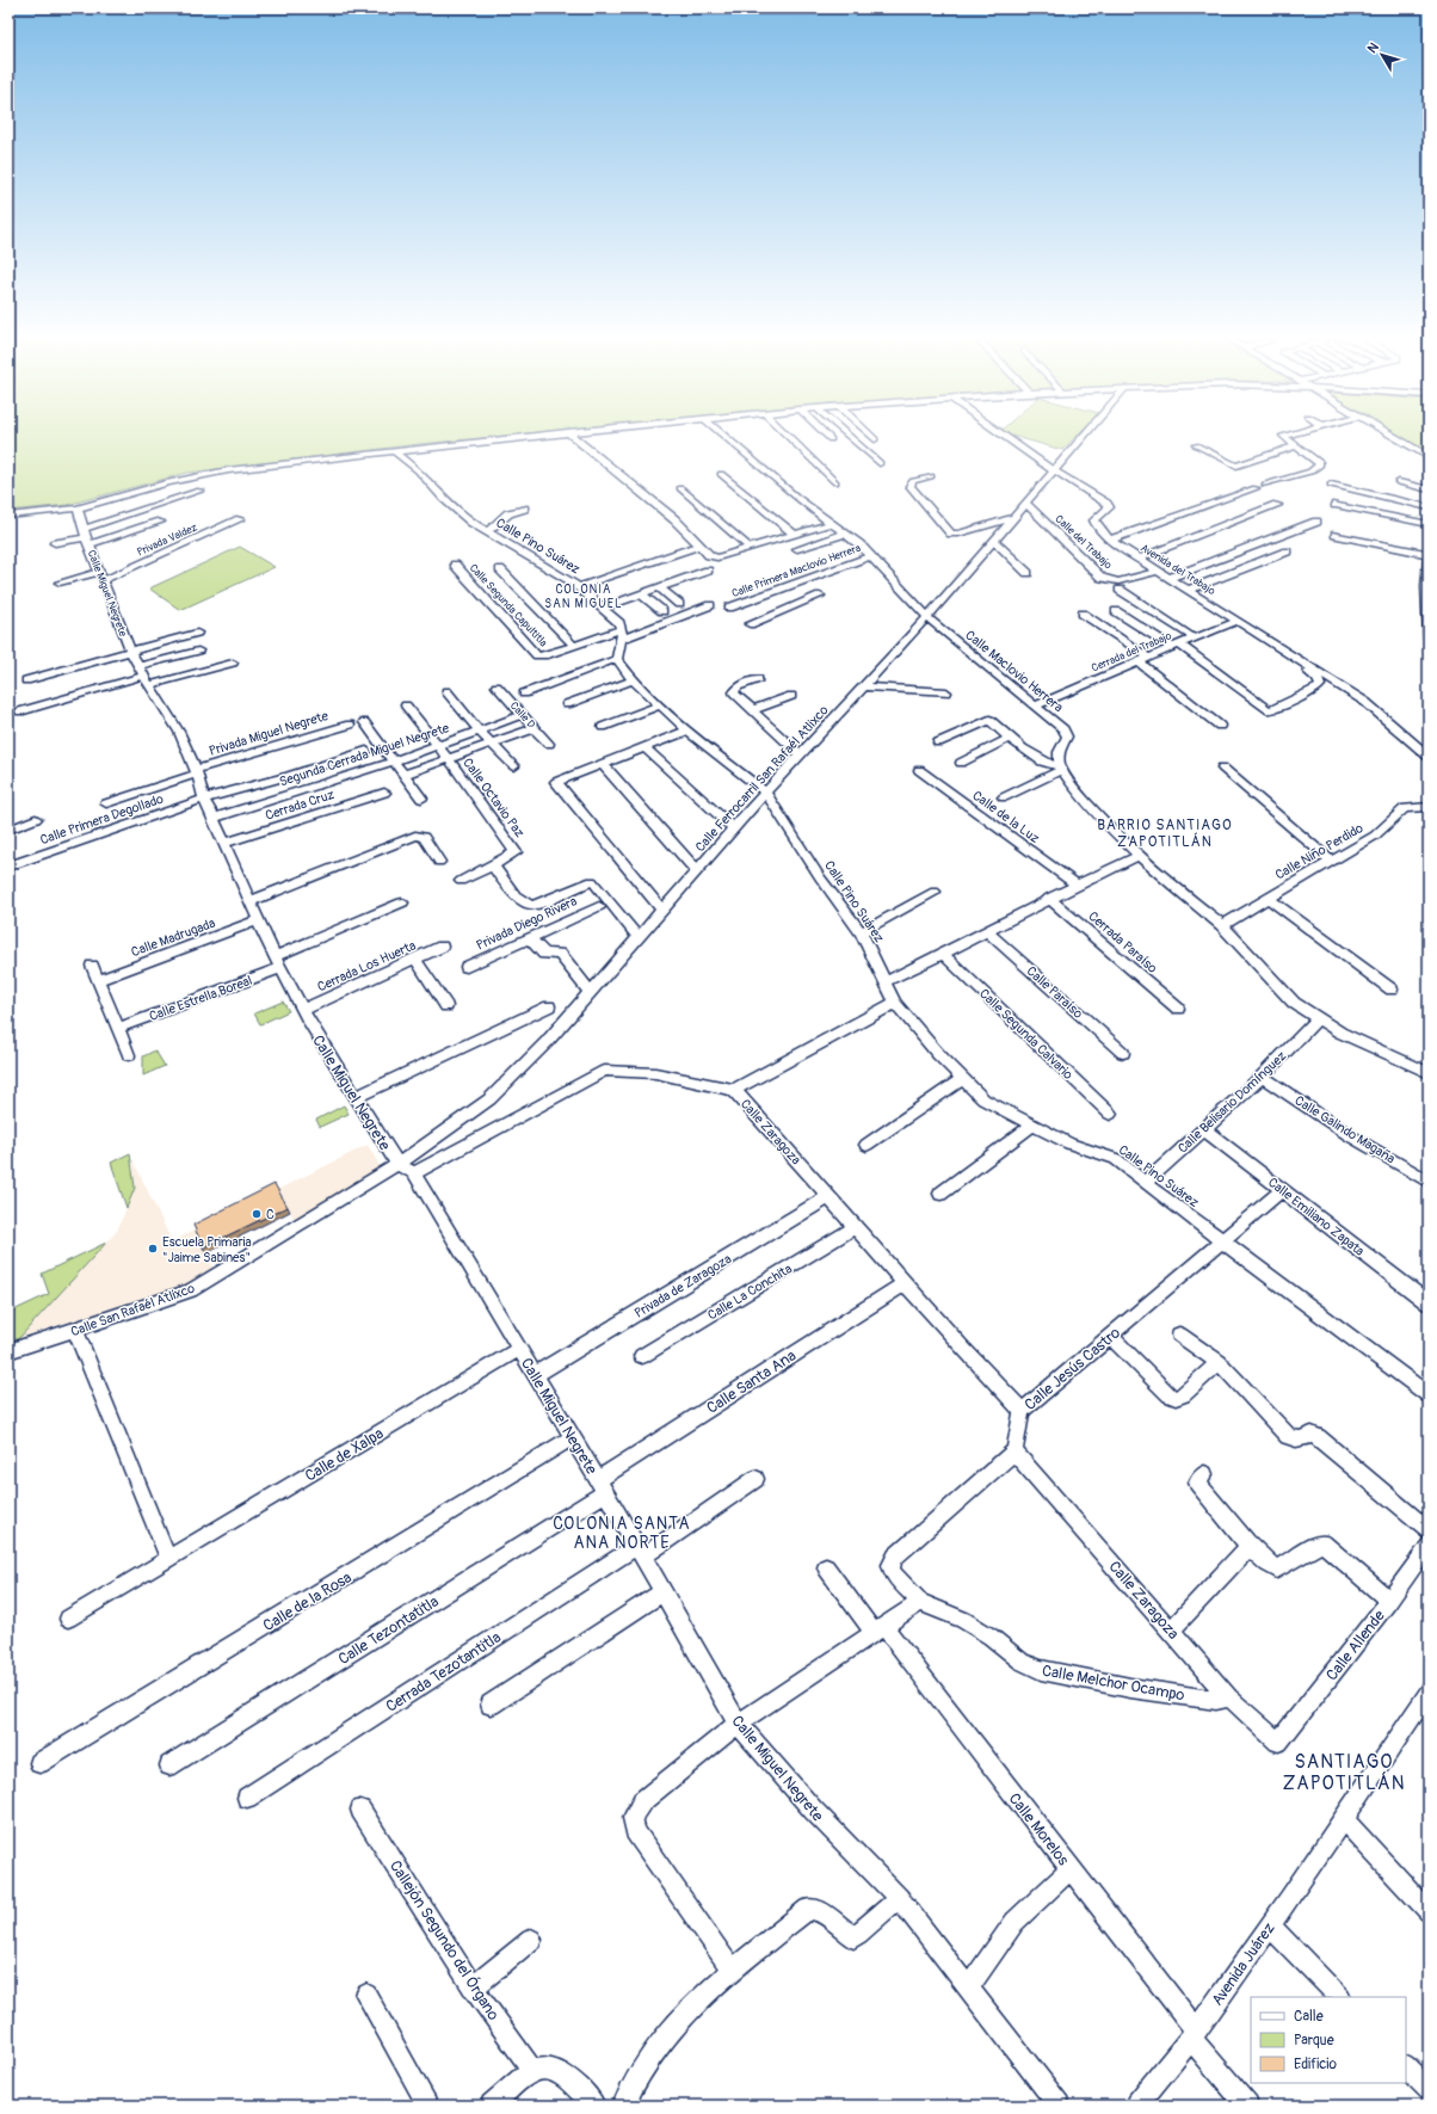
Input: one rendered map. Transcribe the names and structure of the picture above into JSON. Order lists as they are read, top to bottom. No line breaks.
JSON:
{"streets":{"street":["Privada Valdez","Calle del Trabajo","Calle Pino Suárez","Avenida del Trabajo","Calle Primera Maclovio Herrera","Calle Miguel Negrete","Calle Segunda Capultitla","Cerrada del Trabajo","Calle Maclovio Herrera","Calle D","Privada Miguel Negrete","Segunda Cerrada Miguel Negrete","Calle Ferrocarril San Rafaél Atlixco","Calle Octavio Paz","Cerrada Cruz","Calle de la Luz","Calle Primera Degollado","Calle Niño Perdido","Privada Diego Rivera","Calle Madrugada","Cerrada Paraíso","Cerrada Los Huerta","Calle Paraíso","Calle Estrella Boreal","Calle Segunda Calvario","Calle Belisario Domínguez","Calle Galindo Magaña","Calle Zaragoza","Calle Emiliano Zapata","Privada de Zaragoza","Calle La Conchita","Calle San Rafaél Atlixco","Calle Jesús Castro","Calle Santa Ana","Calle de Xalpa","Calle de la Rosa","Calle Tezontatitla","Calle Allende","Cerrada Tezotantitla","Calle Melchor Ocampo","Calle Morelos","Callejón Segundo del Órgano","Avenida Juárez"]},"crossings":[["Privada Valdez","Calle Miguel Negrete"],["Calle del Trabajo","Avenida del Trabajo"],["Calle del Trabajo","Calle Ferrocarril San Rafaél Atlixco"],["Calle Pino Suárez","Calle Ferrocarril San Rafaél Atlixco"],["Calle Pino Suárez","Calle Belisario Domínguez"],["Calle Pino Suárez","Calle Jesús Castro"],["Avenida del Trabajo","Cerrada del Trabajo"],["Avenida del Trabajo","Calle Ferrocarril San Rafaél Atlixco"],["Calle Primera Maclovio Herrera","Calle Maclovio Herrera"],["Calle Miguel Negrete","Privada Miguel Negrete"],["Calle Miguel Negrete","Segunda Cerrada Miguel Negrete"],["Calle Miguel Negrete","Calle Ferrocarril San Rafaél Atlixco"],["Calle Miguel Negrete","Cerrada Cruz"],["Calle Miguel Negrete","Calle Primera Degollado"],["Calle Miguel Negrete","Calle Madrugada"],["Calle Miguel Negrete","Cerrada Los Huerta"],["Calle Miguel Negrete","Calle Estrella Boreal"],["Calle Miguel Negrete","Calle Zaragoza"],["Calle Miguel Negrete","Privada de Zaragoza"],["Calle Miguel Negrete","Calle San Rafaél Atlixco"],["Calle Miguel Negrete","Calle Santa Ana"],["Calle Miguel Negrete","Calle de Xalpa"],["Calle Miguel Negrete","Calle de la Rosa"],["Calle Miguel Negrete","Calle Tezontatitla"],["Calle Miguel Negrete","Cerrada Tezotantitla"],["Cerrada del Trabajo","Calle Maclovio Herrera"],["Calle Maclovio Herrera","Calle Ferrocarril San Rafaél Atlixco"],["Calle D","Segunda Cerrada Miguel Negrete"],["Segunda Cerrada Miguel Negrete","Calle Octavio Paz"],["Calle Ferrocarril San Rafaél Atlixco","Calle San Rafaél Atlixco"],["Calle Belisario Domínguez","Calle Galindo Magaña"],["Calle Belisario Domínguez","Calle Emiliano Zapata"],["Calle Zaragoza","Privada de Zaragoza"],["Calle Zaragoza","Calle La Conchita"],["Calle Zaragoza","Calle Jesús Castro"],["Calle Zaragoza","Calle Santa Ana"],["Calle Zaragoza","Calle Allende"],["Calle Zaragoza","Calle Melchor Ocampo"],["Calle Emiliano Zapata","Calle Jesús Castro"],["Calle Jesús Castro","Calle Melchor Ocampo"],["Calle Santa Ana","Calle Tezontatitla"],["Calle Morelos","Avenida Juárez"]],"districts":["COLONIA SAN MIGUEL","BARRIO SANTIAGO ZAPOTITLÁN","COLONIA SANTA ANA NORTE","SANTIAGO ZAPOTITLÁN"],"places":["C","Escuela Primaria \"Jaime Sabines\""],"legend":["Calle","Parque","Edificio"],"north":"top left"}
